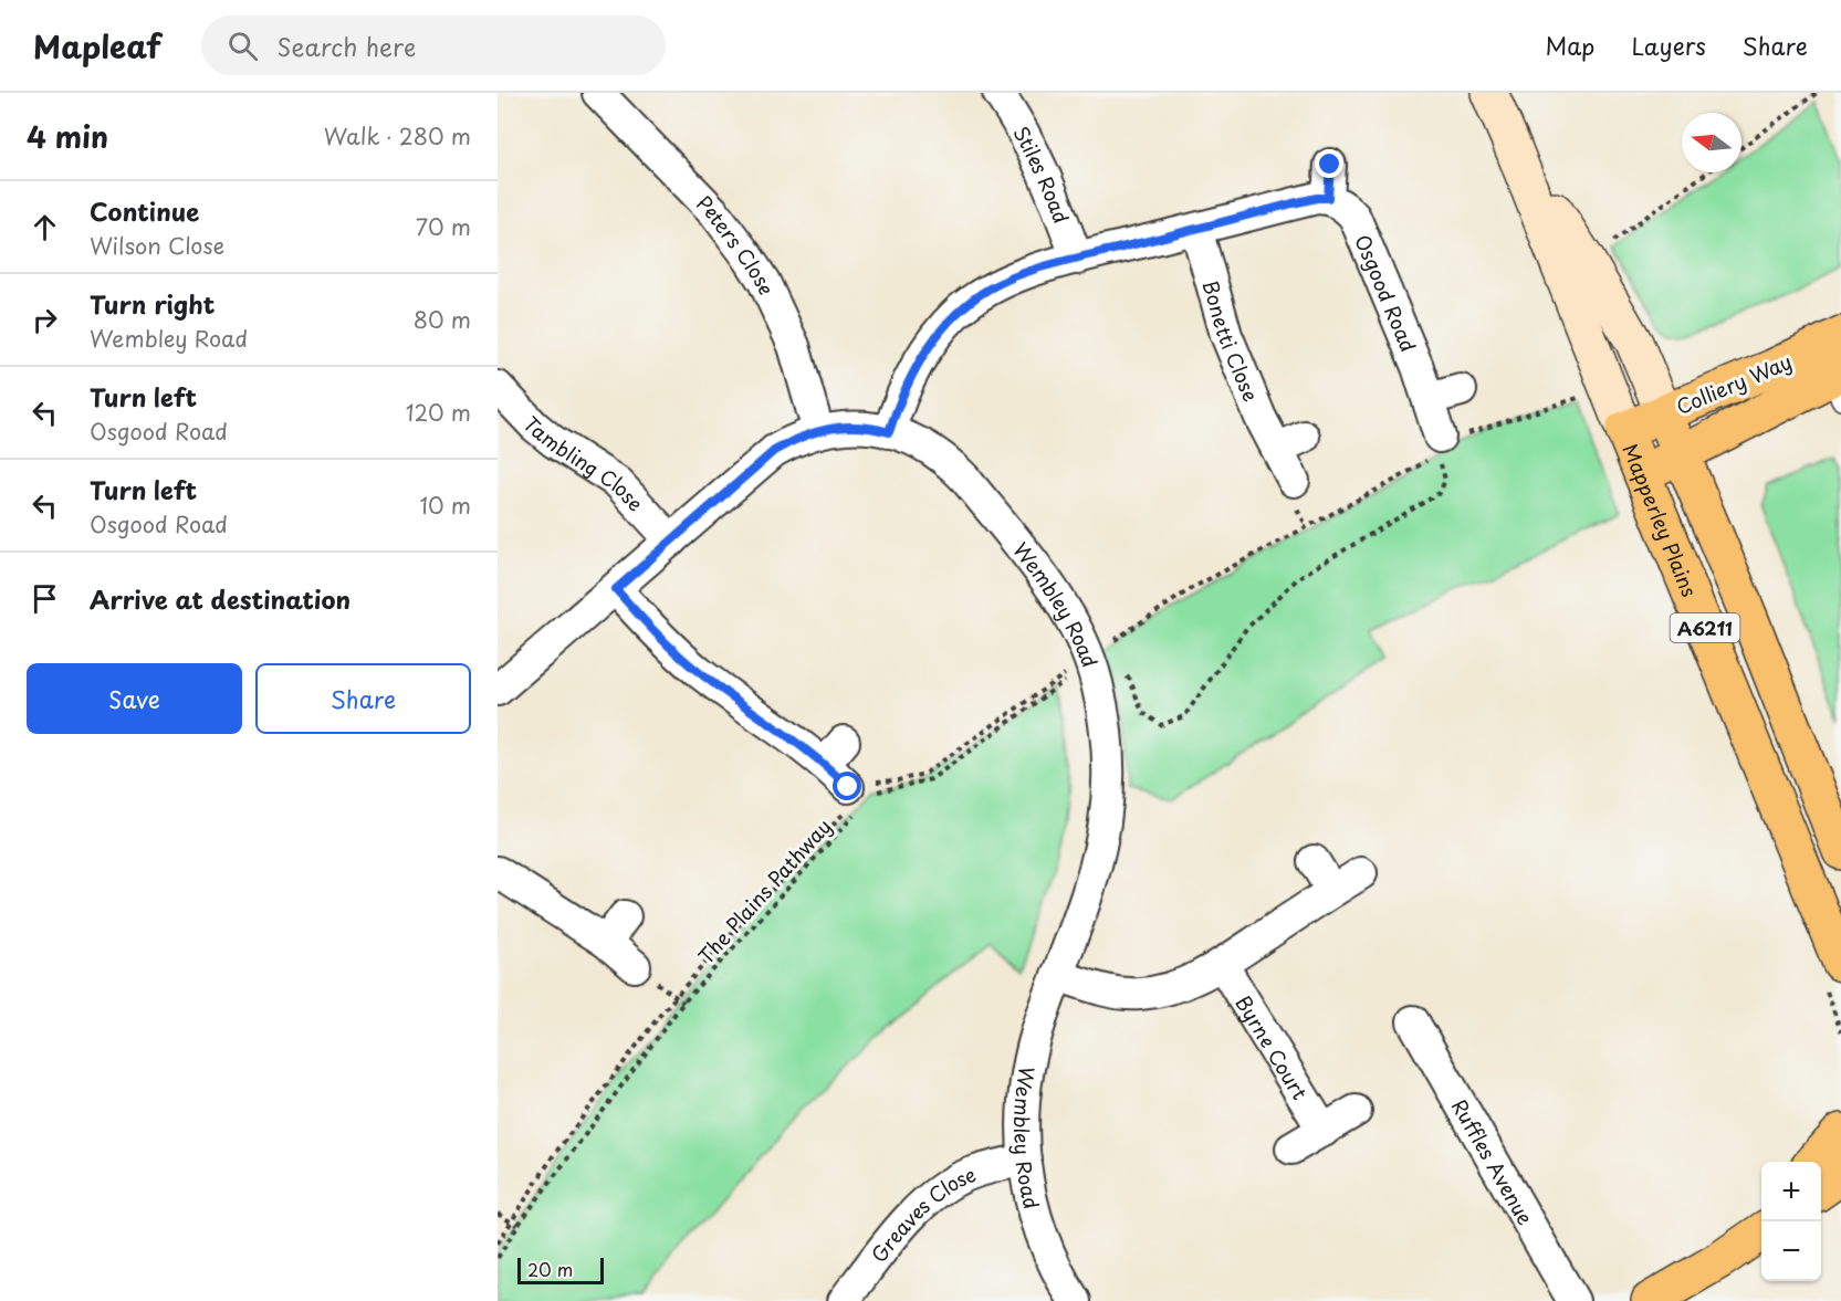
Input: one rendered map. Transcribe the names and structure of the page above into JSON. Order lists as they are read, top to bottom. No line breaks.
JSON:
{"streets":{"main road":["Colliery Way","Mapperley Plains","A6211"],"street":["Stiles Road","Peters Close","Osgood Road","Bonetti Close","Tambling Close","Wembley Road","Byrne Court","Ruffles Avenue","Greaves Close"],"path":["The Plains Pathway"]},"crossings":[["Peters Close","Wembley Road"],["Colliery Way","Mapperley Plains"],["Tambling Close","Wembley Road"],["Wembley Road","Greaves Close"]],"scale_bar":"20 m","north":"left","page":{"header":"Mapleaf","search":"Search here","nav":["Map","Layers","Share"],"heading":["4 min","Walk · 280 m"],"list":[["Continue","Wilson Close","70 m"],["Turn right","Wembley Road","80 m"],["Turn left","Osgood Road","120 m"],["Turn left","Osgood Road","10 m"],"Arrive at destination"],"buttons":["Save","Share"],"map_buttons":["+","−"],"scale":"20 m"}}
